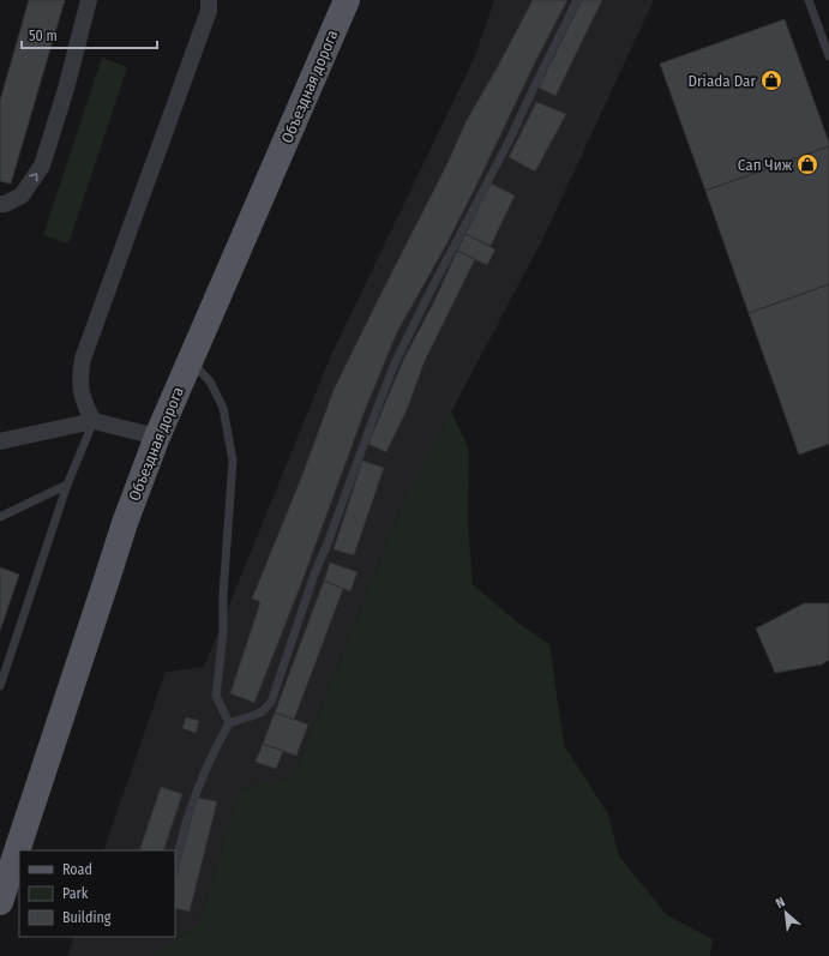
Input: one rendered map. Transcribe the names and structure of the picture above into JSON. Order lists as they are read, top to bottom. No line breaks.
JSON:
{"streets":{"main road":["Объездная дорога"]},"places":{"shop":["Driada Dar","Сап Чиж"]},"legend":["Road","Park","Building"],"scale_bar":"50 m","north":"top left"}
